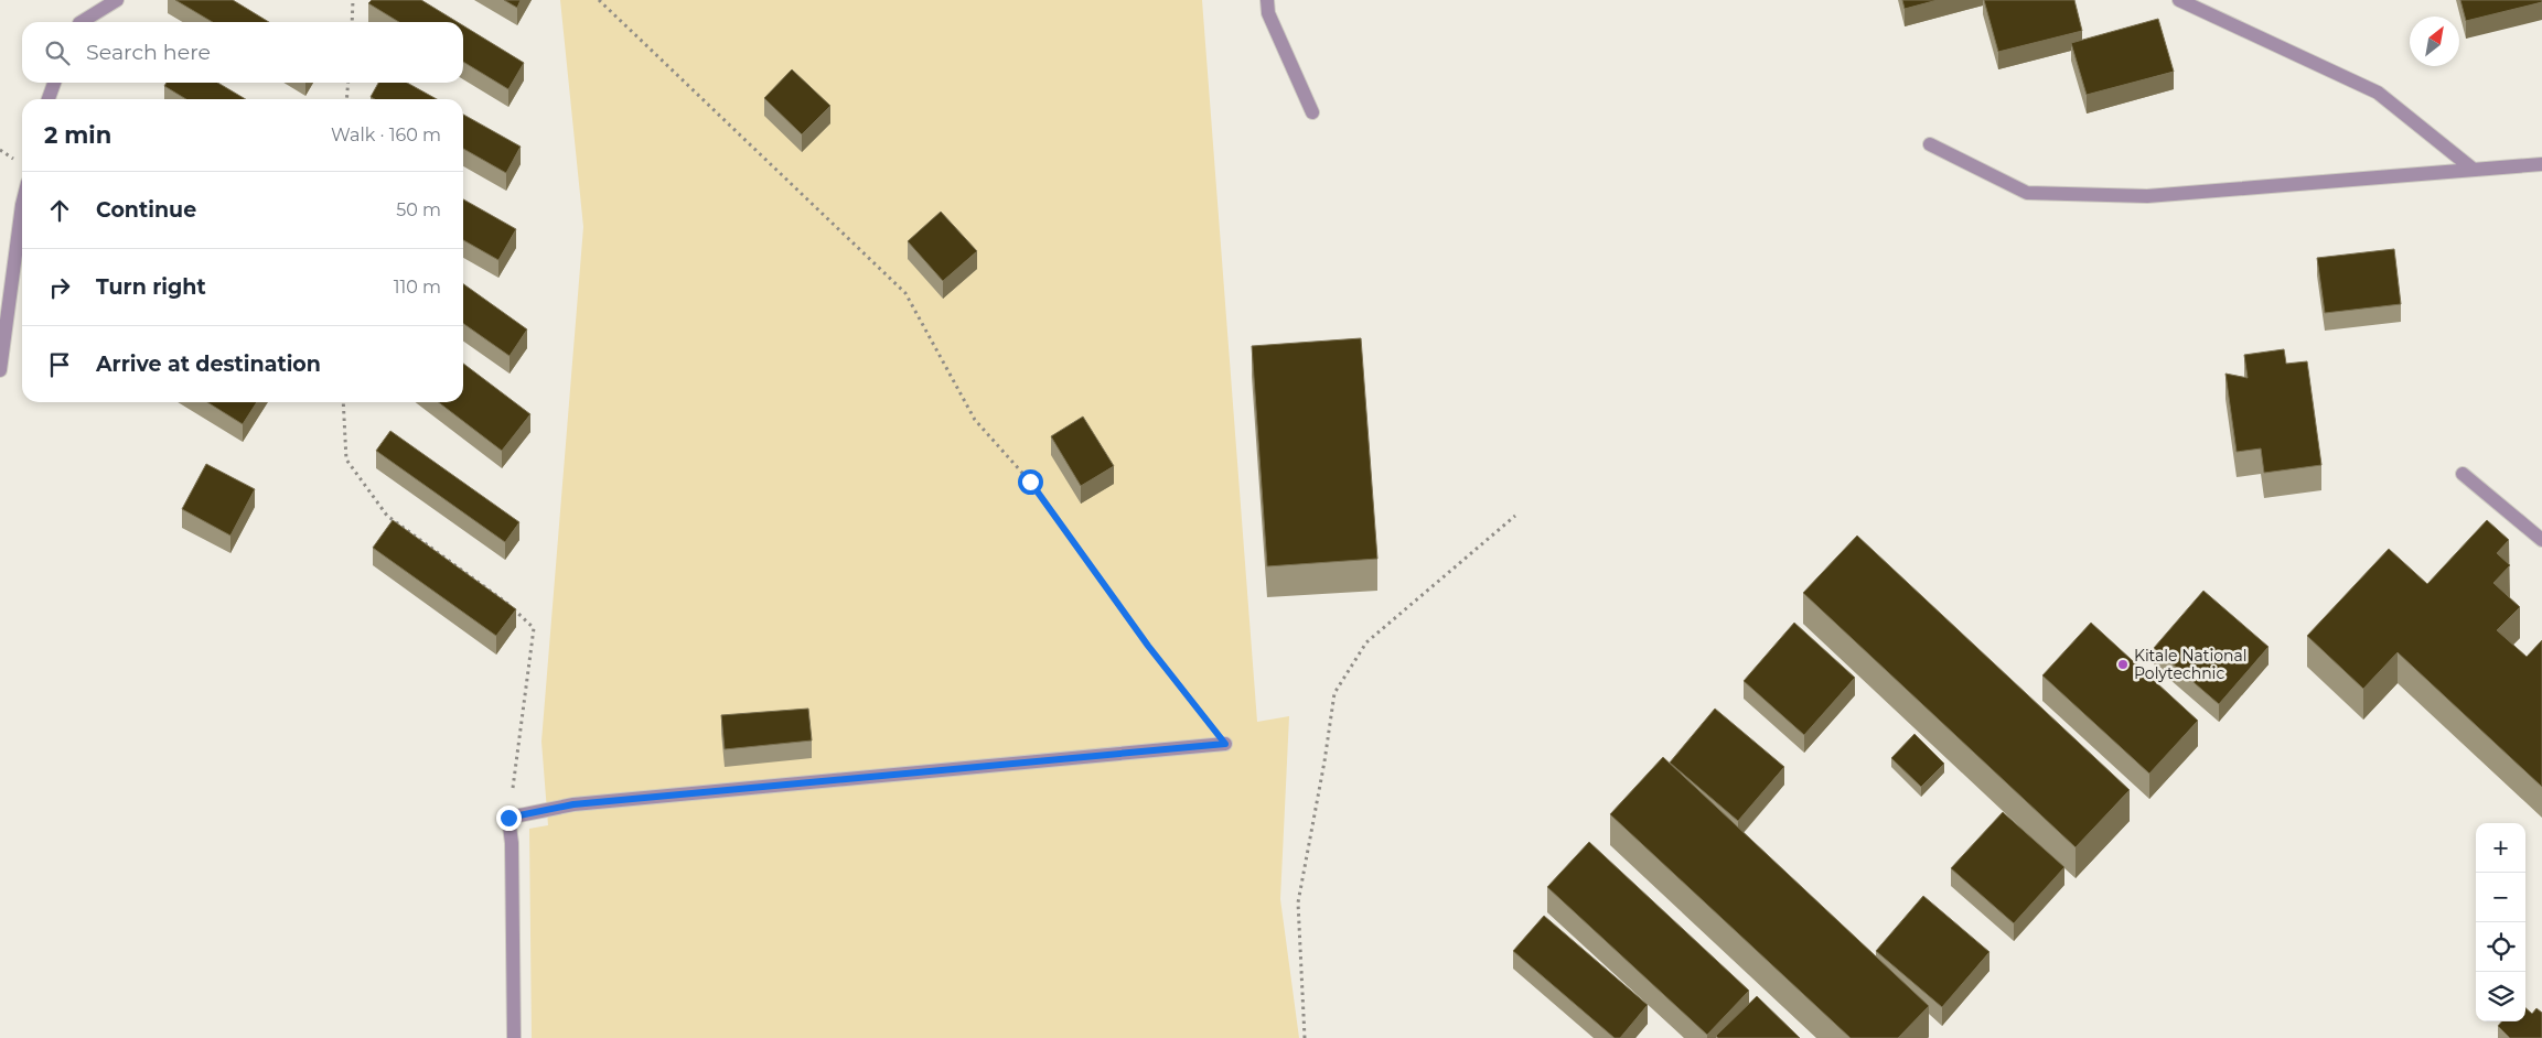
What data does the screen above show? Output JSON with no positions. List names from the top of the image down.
{
  "places": ["Kitale National Polytechnic"],
  "north": "top right",
  "page": {
    "search": "Search here",
    "heading": ["2 min", "Walk · 160 m"],
    "list": [
      ["Continue", "50 m"],
      ["Turn right", "110 m"],
      "Arrive at destination"
    ],
    "map_buttons": ["+", "−"]
  }
}
